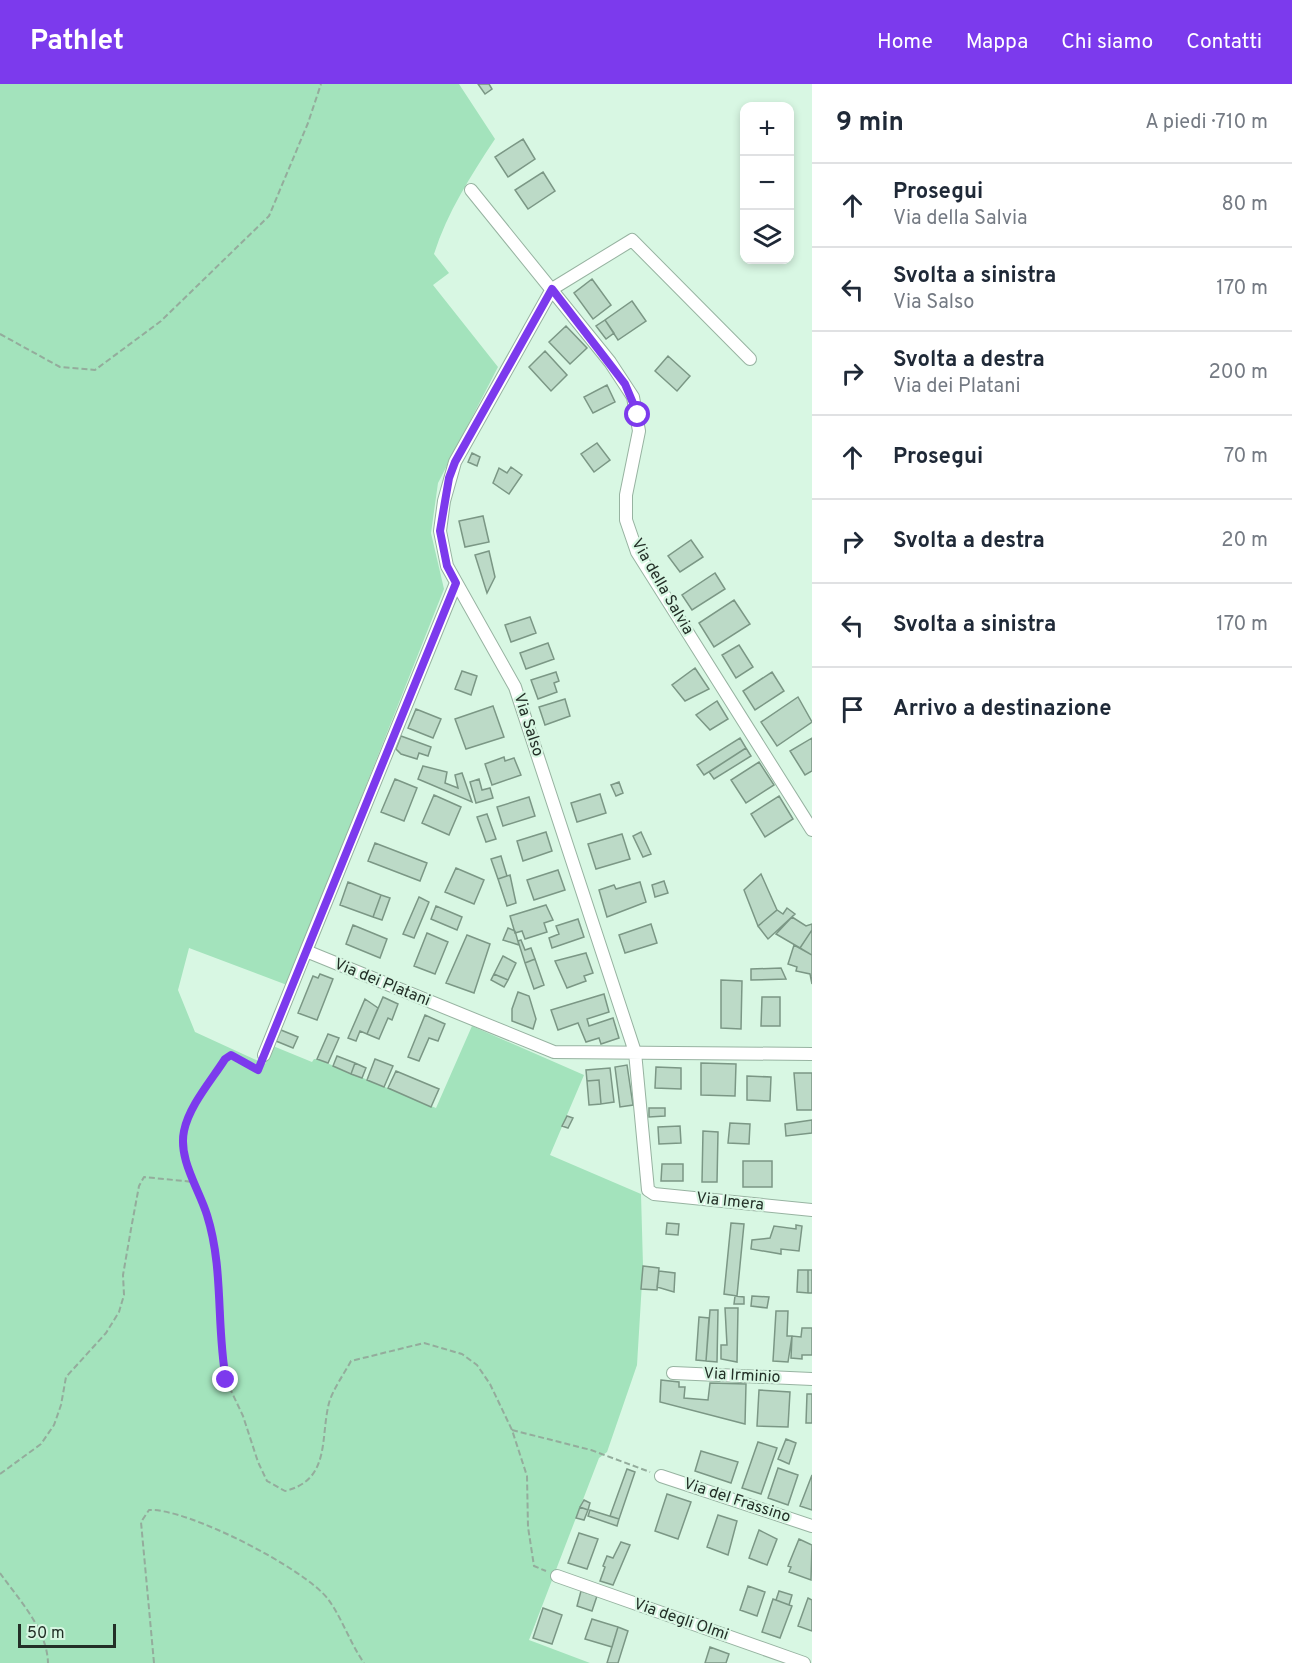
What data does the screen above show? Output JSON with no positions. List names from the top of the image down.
{
  "streets": {
    "street": [
      "Via della Salvia",
      "Via Salso",
      "Via dei Platani",
      "Via Imera",
      "Via Irminio",
      "Via del Frassino",
      "Via degli Olmi"
    ]
  },
  "crossings": [
    ["Via della Salvia", "Via Salso"],
    ["Via Salso", "Via dei Platani"],
    ["Via Salso", "Via Imera"]
  ],
  "scale_bar": "50 m",
  "page": {
    "header": "Pathlet",
    "nav": [
      "Home",
      "Mappa",
      "Chi siamo",
      "Contatti"
    ],
    "heading": ["9 min", "A piedi · 710 m"],
    "map_buttons": ["+", "−"],
    "list": [
      ["Prosegui", "Via della Salvia", "80 m"],
      ["Svolta a sinistra", "Via Salso", "170 m"],
      ["Svolta a destra", "Via dei Platani", "200 m"],
      ["Prosegui", "70 m"],
      ["Svolta a destra", "20 m"],
      ["Svolta a sinistra", "170 m"],
      "Arrivo a destinazione"
    ],
    "scale": "50 m"
  }
}
